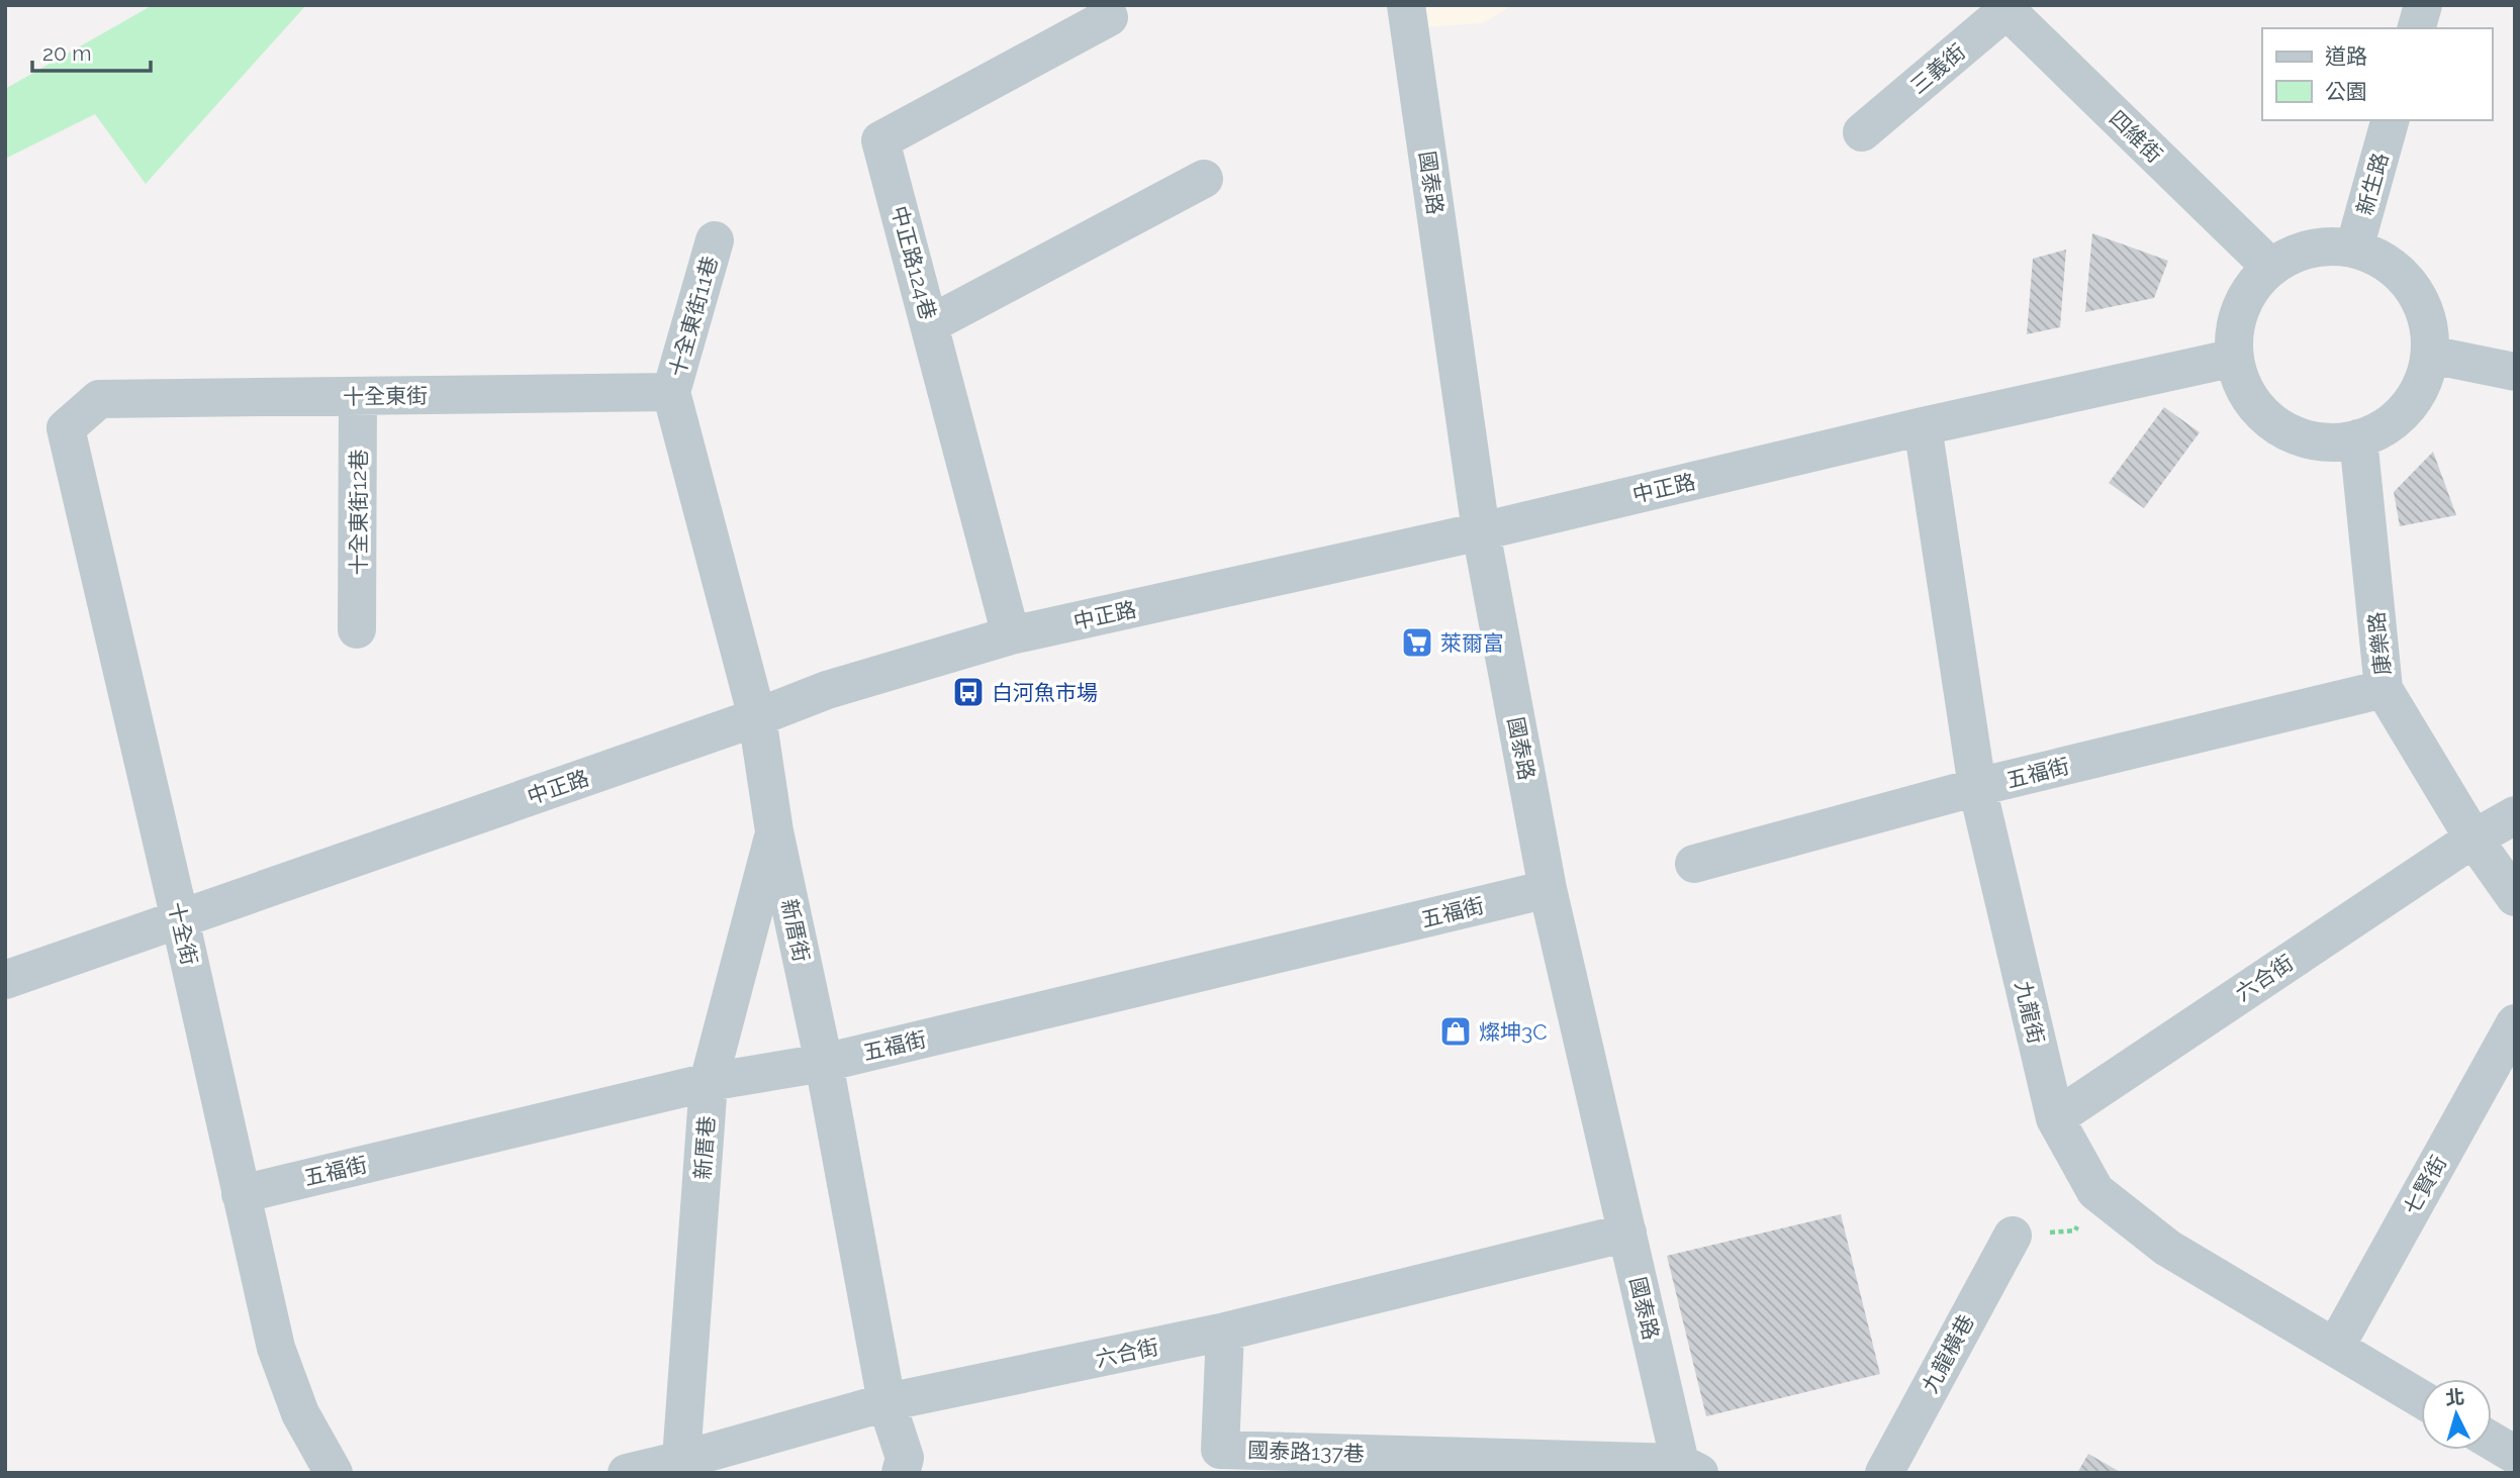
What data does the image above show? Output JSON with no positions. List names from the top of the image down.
{
  "streets": {
    "street": [
      "三義街",
      "四維街",
      "國泰路",
      "新生路",
      "中正路124巷",
      "十全東街11巷",
      "十全東街",
      "中正路",
      "十全東街12巷",
      "康樂路",
      "五福街",
      "新厝街",
      "十全街",
      "六合街",
      "九龍街",
      "新厝巷",
      "七賢街",
      "九龍橫巷",
      "國泰路137巷"
    ]
  },
  "crossings": [
    ["三義街", "四維街"],
    ["四維街", "新生路"],
    ["四維街", "中正路"],
    ["四維街", "康樂路"],
    ["國泰路", "中正路"],
    ["國泰路", "五福街"],
    ["國泰路", "六合街"],
    ["國泰路", "國泰路137巷"],
    ["新生路", "中正路"],
    ["新生路", "康樂路"],
    ["中正路124巷", "中正路"],
    ["十全東街11巷", "十全東街"],
    ["十全東街11巷", "新厝街"],
    ["十全東街", "十全東街12巷"],
    ["十全東街", "新厝街"],
    ["十全東街", "十全街"],
    ["中正路", "康樂路"],
    ["中正路", "新厝街"],
    ["中正路", "十全街"],
    ["中正路", "九龍街"],
    ["康樂路", "五福街"],
    ["康樂路", "六合街"],
    ["五福街", "新厝街"],
    ["五福街", "十全街"],
    ["五福街", "九龍街"],
    ["五福街", "新厝巷"],
    ["新厝街", "六合街"],
    ["新厝街", "新厝巷"],
    ["六合街", "九龍街"],
    ["六合街", "新厝巷"],
    ["六合街", "國泰路137巷"],
    ["九龍街", "七賢街"]
  ],
  "places": {
    "supermarket": ["萊爾富"],
    "bus stop": ["白河魚市場"],
    "shop": ["燦坤3C"]
  },
  "legend": ["道路", "公園"],
  "scale_bar": "20 m",
  "north": "top"
}
